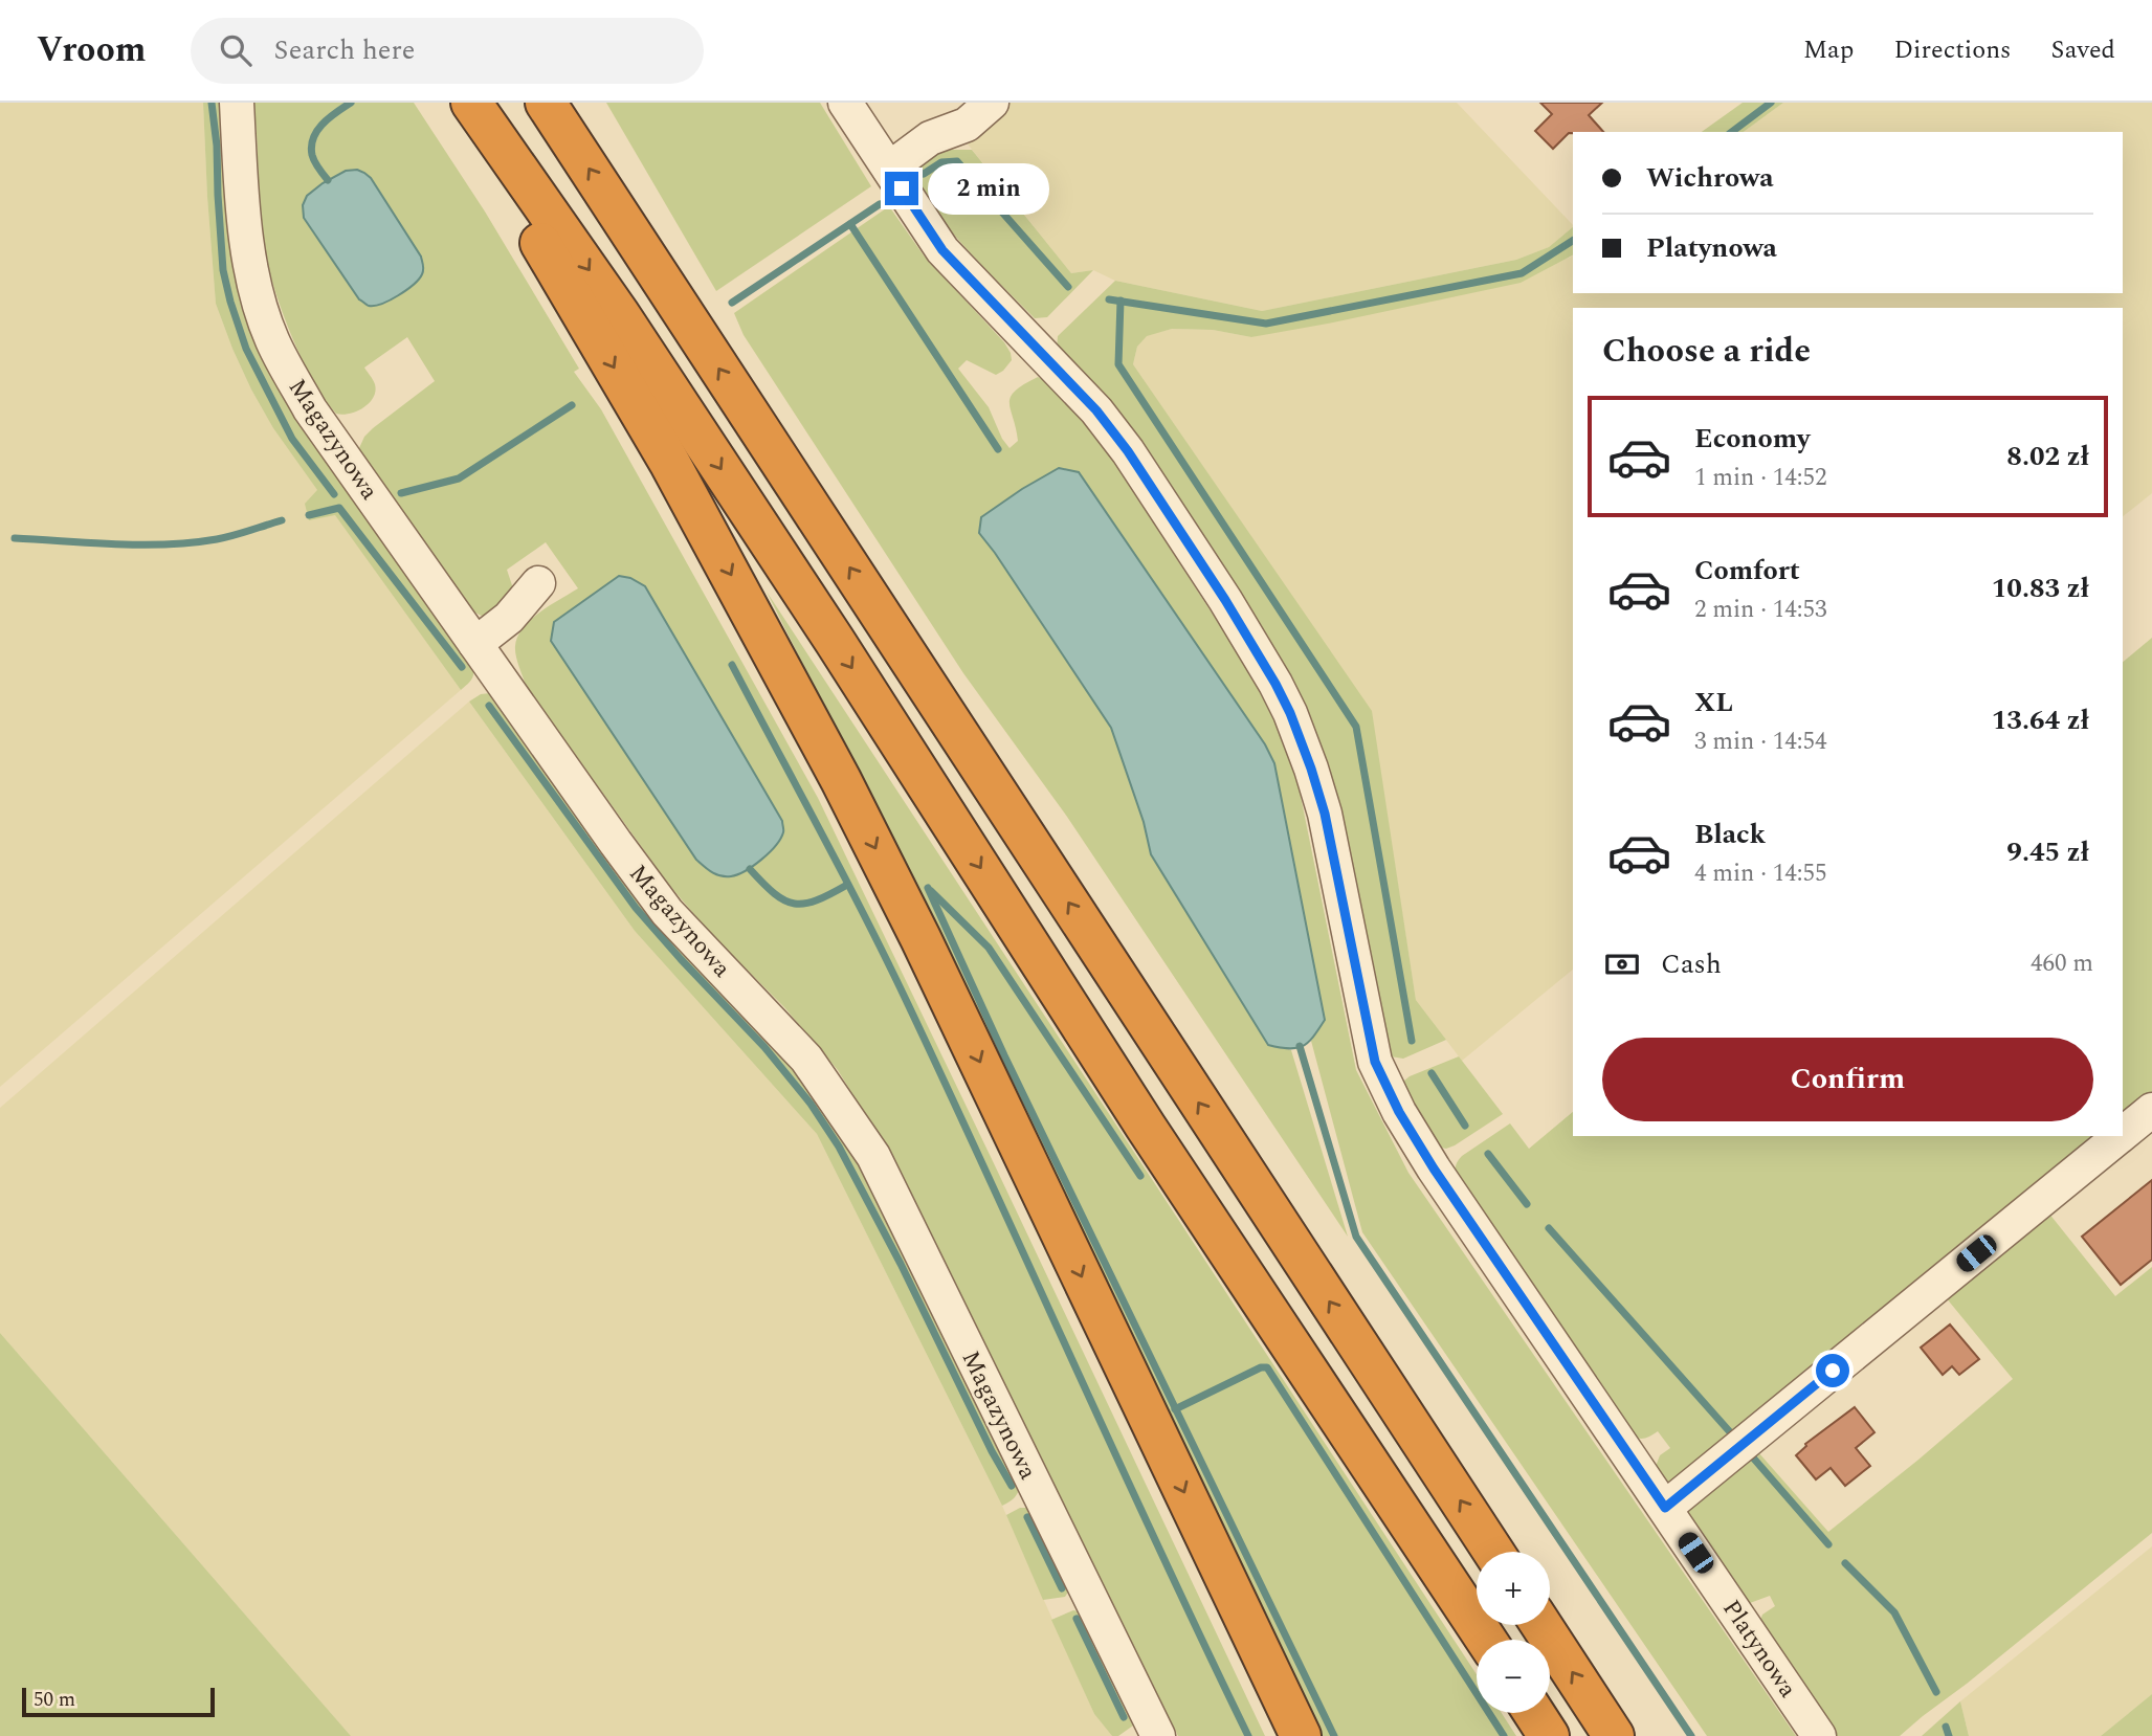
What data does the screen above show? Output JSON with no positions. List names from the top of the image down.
{
  "streets": {
    "street": ["Magazynowa", "Platynowa"]
  },
  "scale_bar": "50 m",
  "page": {
    "header": "Vroom",
    "search": "Search here",
    "nav": ["Map", "Directions", "Saved"],
    "banner": ["Wichrowa", "Platynowa"],
    "bubble": "2 min",
    "heading": "Choose a ride",
    "list": [
      {
        "name": "Economy",
        "note": "1 min · 14:52",
        "value": "8.02 zł"
      },
      {
        "name": "Comfort",
        "note": "2 min · 14:53",
        "value": "10.83 zł"
      },
      {
        "name": "XL",
        "note": "3 min · 14:54",
        "value": "13.64 zł"
      },
      {
        "name": "Black",
        "note": "4 min · 14:55",
        "value": "9.45 zł"
      }
    ],
    "pay": ["Cash", "460 m"],
    "buttons": "Confirm",
    "map_buttons": ["+", "−"],
    "scale": "50 m"
  }
}
